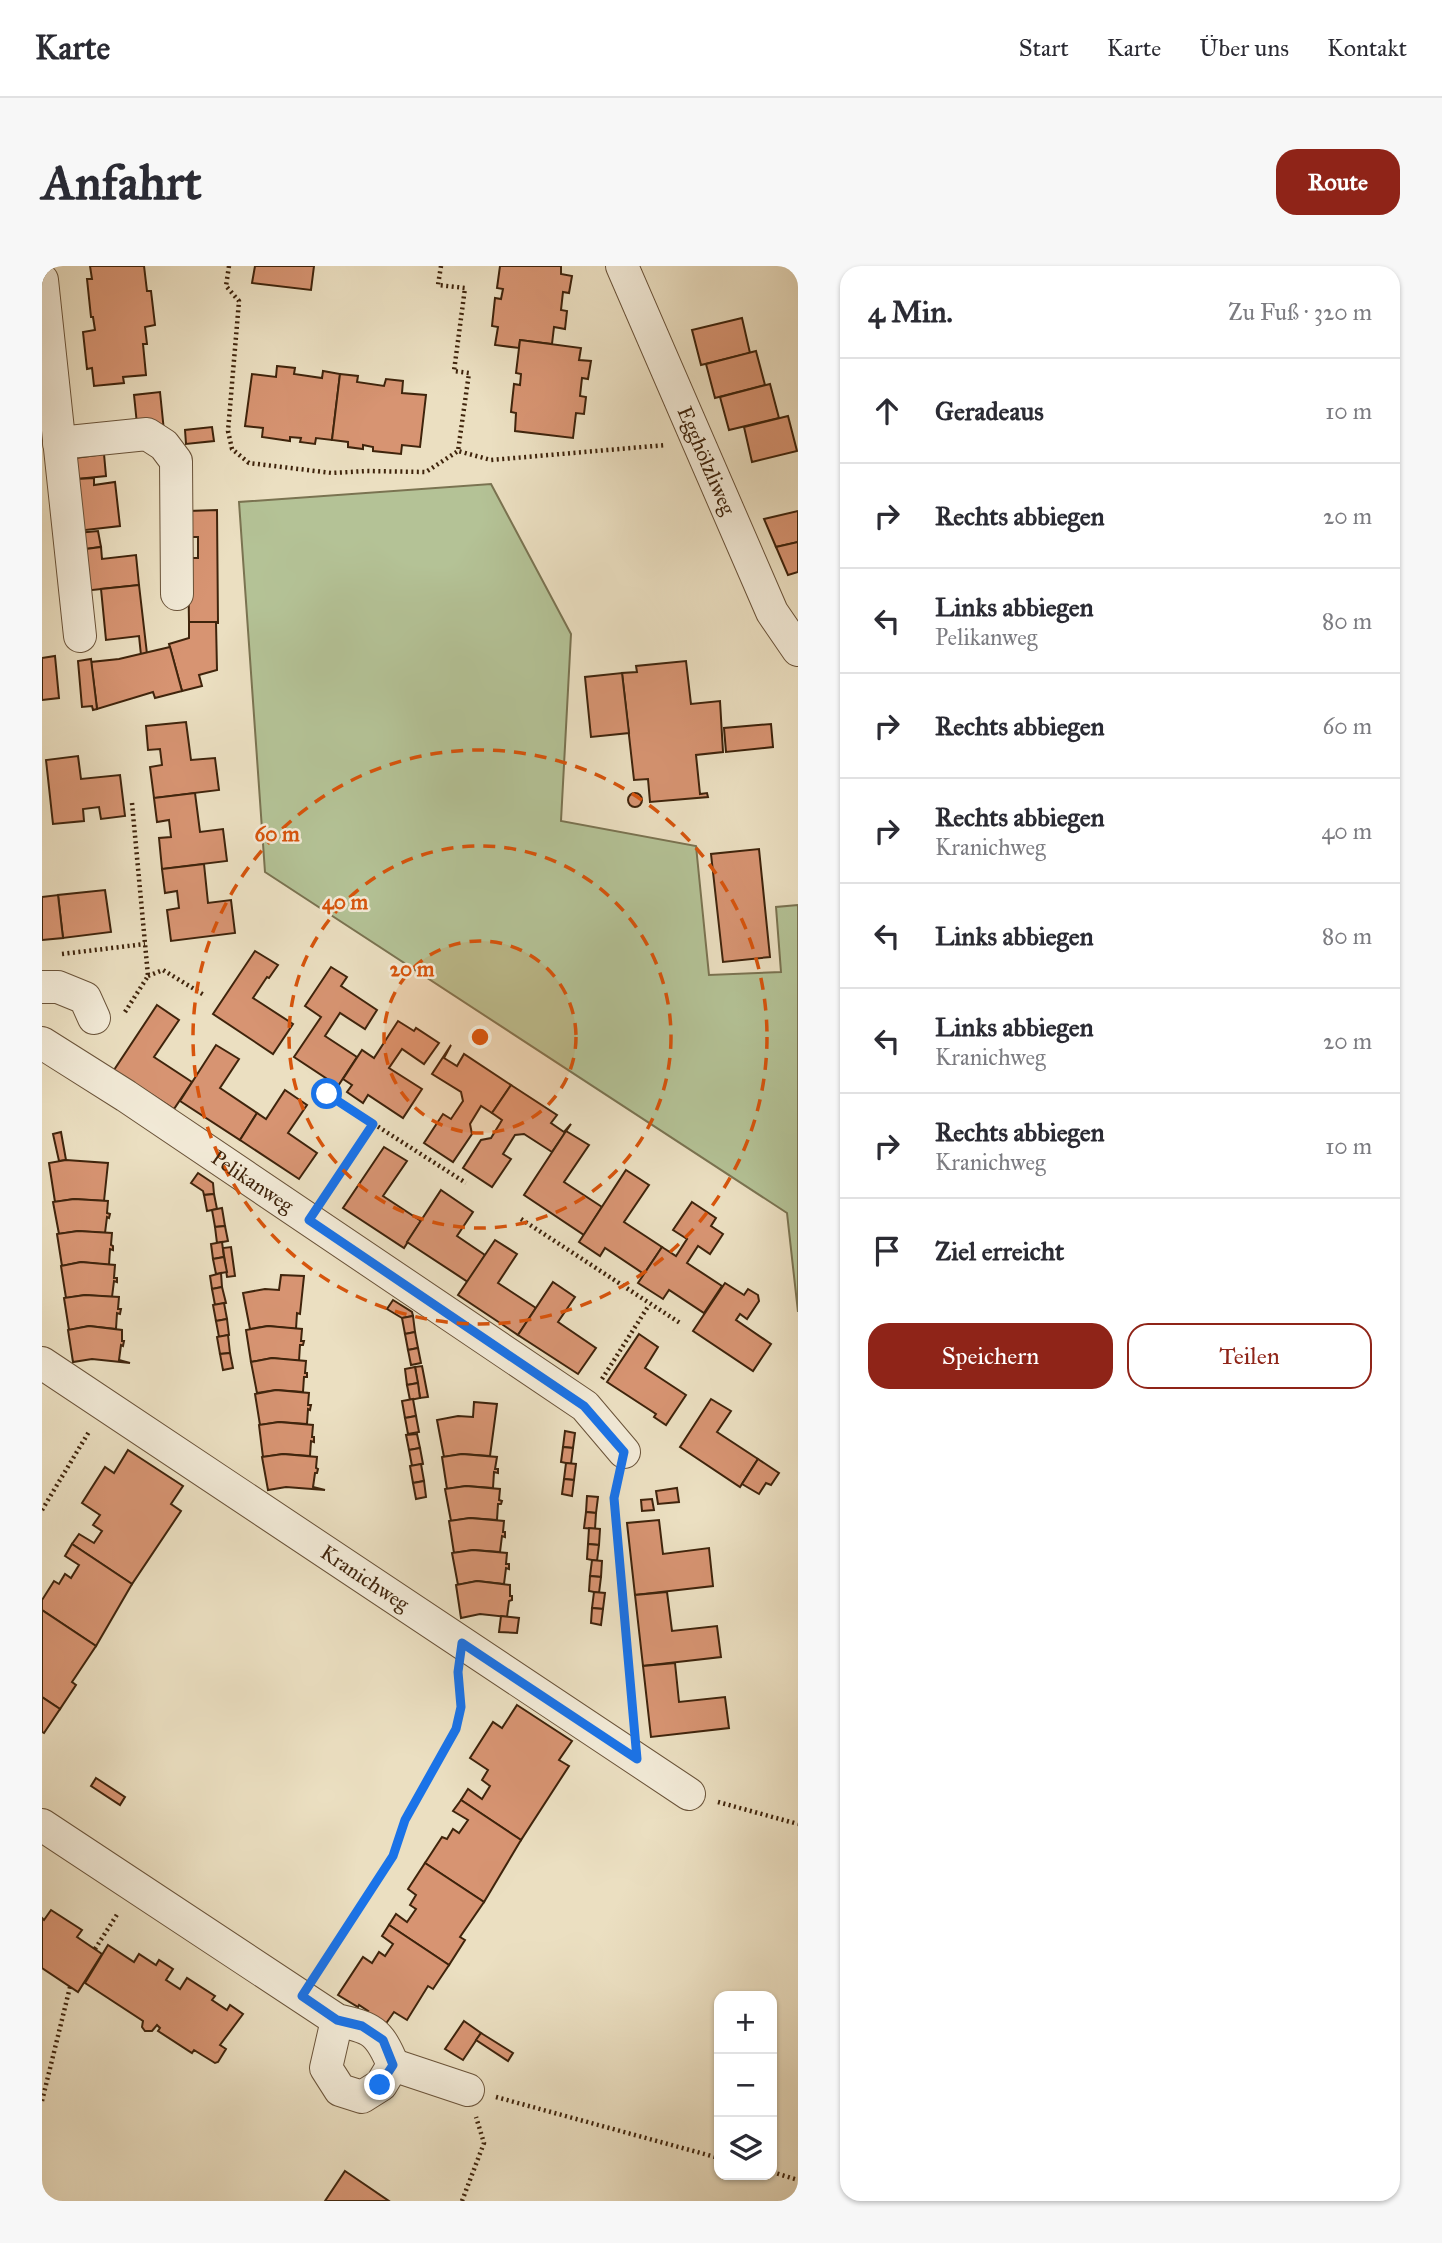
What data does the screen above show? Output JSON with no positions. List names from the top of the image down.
{
  "streets": {
    "street": ["Egghölzliweg", "Pelikanweg", "Kranichweg"]
  },
  "page": {
    "header": "Karte",
    "nav": [
      "Start",
      "Karte",
      "Über uns",
      "Kontakt"
    ],
    "buttons": [
      "Route",
      ["Speichern", "Teilen"]
    ],
    "title": "Anfahrt",
    "heading": ["4 Min.", "Zu Fuß · 320 m"],
    "list": [
      ["Geradeaus", "10 m"],
      ["Rechts abbiegen", "20 m"],
      ["Links abbiegen", "Pelikanweg", "80 m"],
      ["Rechts abbiegen", "60 m"],
      ["Rechts abbiegen", "Kranichweg", "40 m"],
      ["Links abbiegen", "80 m"],
      ["Links abbiegen", "Kranichweg", "20 m"],
      ["Rechts abbiegen", "Kranichweg", "10 m"],
      "Ziel erreicht"
    ],
    "map_buttons": ["+", "−"]
  },
  "rings": ["60 m", "40 m", "20 m"]
}
